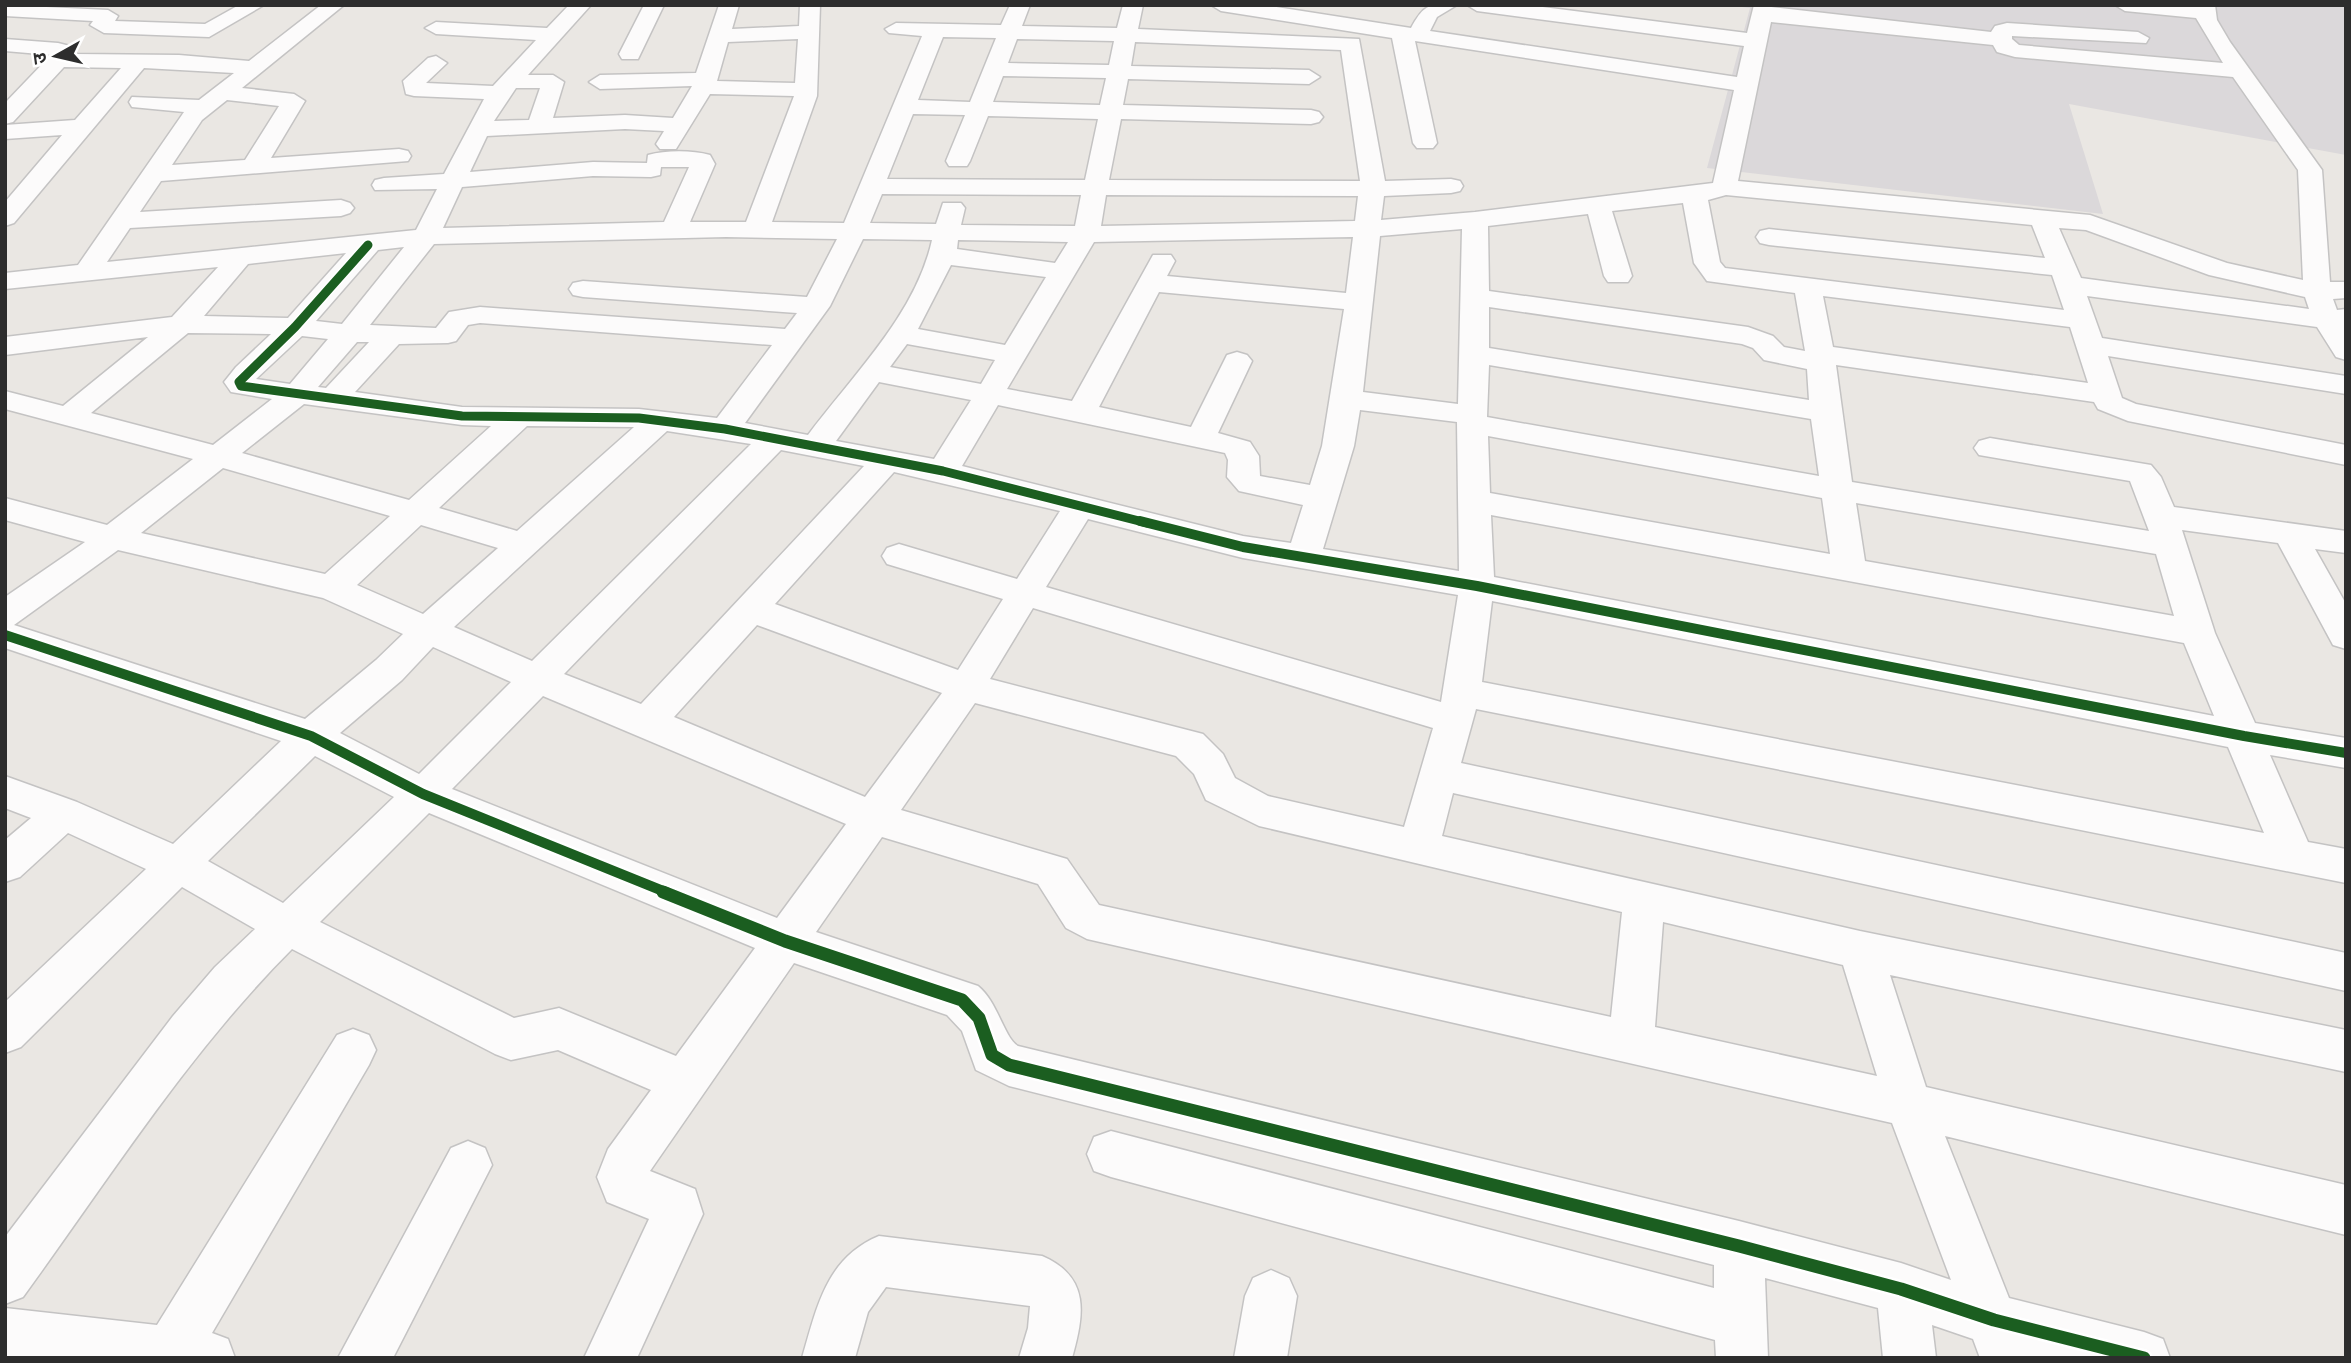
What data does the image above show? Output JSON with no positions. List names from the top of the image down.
{
  "north": "left"
}
